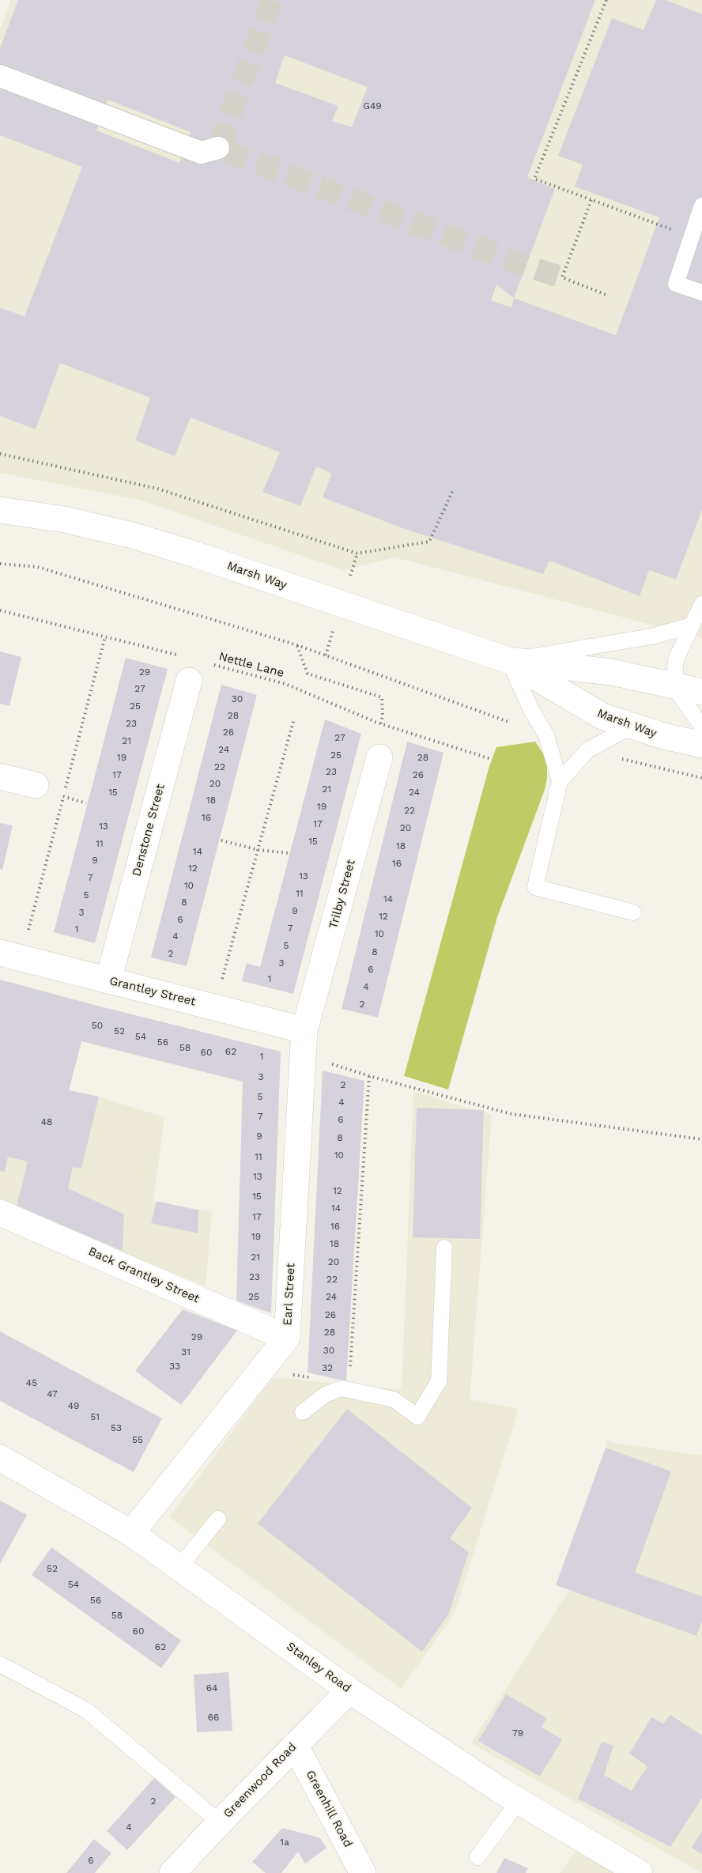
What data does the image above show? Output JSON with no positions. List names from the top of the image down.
{
  "streets": {
    "main road": [
      "Marsh Way",
      "Denstone Street",
      "Trilby Street",
      "Grantley Street",
      "Back Grantley Street",
      "Earl Street",
      "Stanley Road",
      "Greenwood Road",
      "Greenhill Road"
    ],
    "path": ["Nettle Lane"]
  },
  "crossings": [
    ["Nettle Lane", "Denstone Street"],
    ["Denstone Street", "Grantley Street"],
    ["Trilby Street", "Grantley Street"],
    ["Trilby Street", "Earl Street"],
    ["Grantley Street", "Earl Street"],
    ["Back Grantley Street", "Earl Street"],
    ["Earl Street", "Stanley Road"],
    ["Stanley Road", "Greenwood Road"],
    ["Greenwood Road", "Greenhill Road"]
  ],
  "house_numbers": [
    "G49",
    "29",
    "27",
    "30",
    "25",
    "28",
    "23",
    "26",
    "27",
    "21",
    "24",
    "25",
    "19",
    "28",
    "22",
    "23",
    "17",
    "26",
    "20",
    "21",
    "15",
    "24",
    "18",
    "19",
    "22",
    "16",
    "17",
    "13",
    "20",
    "15",
    "11",
    "18",
    "14",
    "9",
    "16",
    "12",
    "13",
    "7",
    "10",
    "11",
    "5",
    "14",
    "8",
    "9",
    "3",
    "12",
    "6",
    "7",
    "1",
    "10",
    "4",
    "5",
    "8",
    "2",
    "3",
    "6",
    "1",
    "4",
    "2",
    "50",
    "52",
    "54",
    "56",
    "58",
    "62",
    "60",
    "1",
    "3",
    "2",
    "5",
    "4",
    "7",
    "6",
    "48",
    "9",
    "8",
    "10",
    "11",
    "13",
    "12",
    "15",
    "14",
    "17",
    "16",
    "19",
    "18",
    "21",
    "20",
    "23",
    "22",
    "25",
    "24",
    "26",
    "28",
    "29",
    "30",
    "31",
    "33",
    "32",
    "45",
    "47",
    "49",
    "51",
    "53",
    "55",
    "52",
    "54",
    "56",
    "58",
    "60",
    "62",
    "64",
    "66",
    "79",
    "2",
    "4",
    "1a",
    "6"
  ]
}
